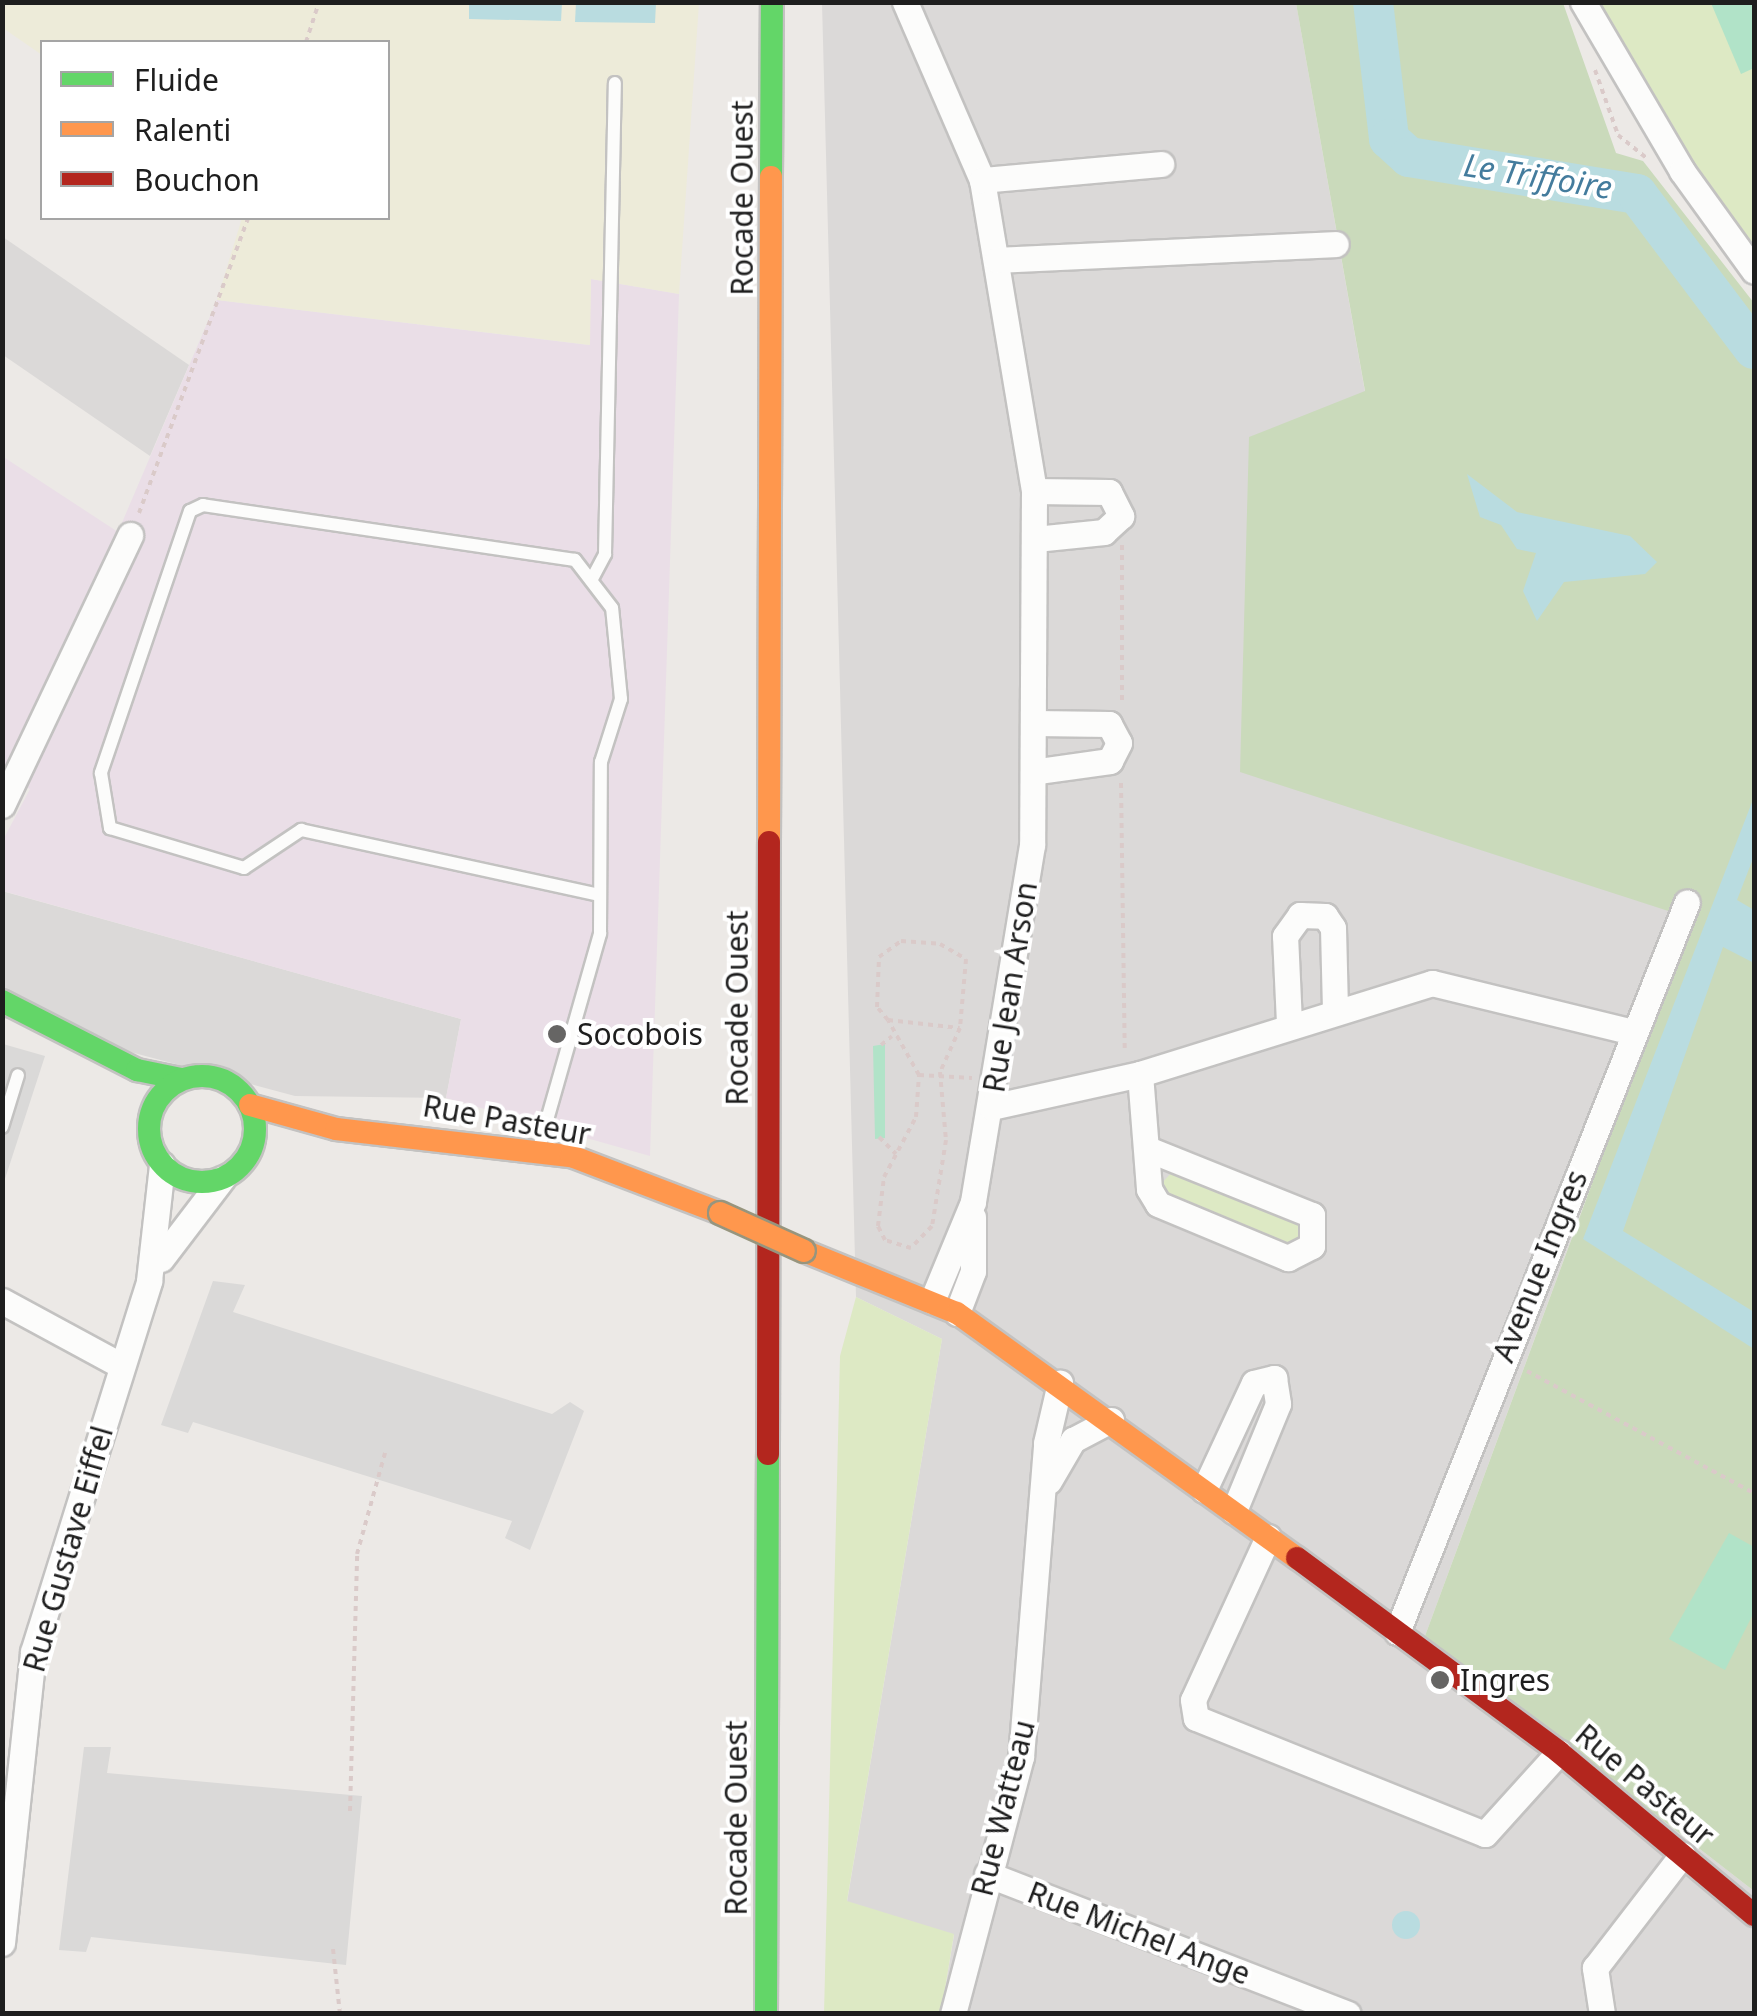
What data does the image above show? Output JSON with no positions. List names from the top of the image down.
{
  "streets": {
    "street": [
      "Rocade Ouest",
      "Rue Jean Arson",
      "Rue Pasteur",
      "Avenue Ingres",
      "Rue Gustave Eiffel",
      "Rue Watteau",
      "Rue Michel Ange"
    ]
  },
  "crossings": [
    ["Rue Jean Arson", "Rue Pasteur"],
    ["Rue Pasteur", "Avenue Ingres"],
    ["Rue Pasteur", "Rue Gustave Eiffel"],
    ["Rue Pasteur", "Rue Watteau"],
    ["Rue Watteau", "Rue Michel Ange"]
  ],
  "water": ["Le Triffoire"],
  "places": ["Socobois", "Ingres"],
  "legend": ["Fluide", "Ralenti", "Bouchon"]
}
